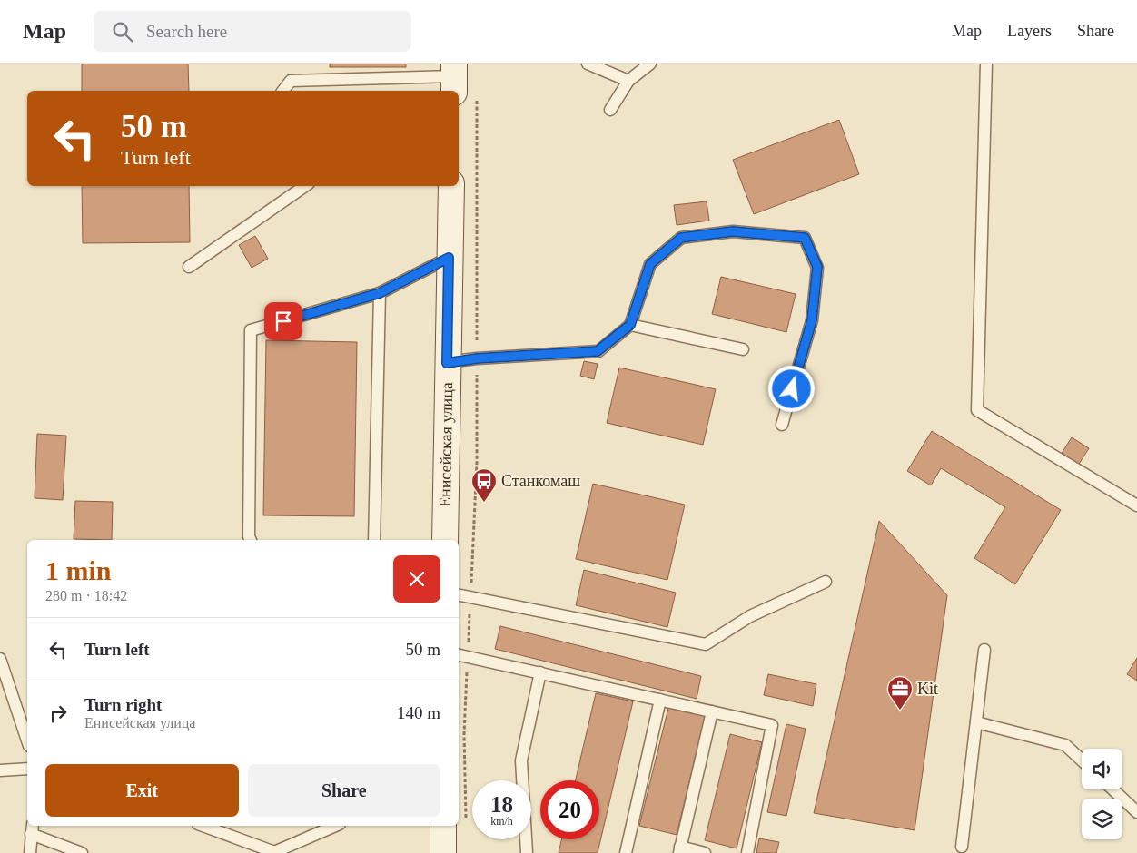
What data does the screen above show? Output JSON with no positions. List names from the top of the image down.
{
  "streets": {
    "street": ["Енисейская улица"]
  },
  "places": {
    "bus stop": ["Станкомаш"],
    "office": ["Kit"]
  },
  "page": {
    "header": "Map",
    "search": "Search here",
    "nav": ["Map", "Layers", "Share"],
    "turn": ["50 m", "Turn left"],
    "heading": ["1 min", "280 m · 18:42"],
    "list": [
      {
        "name": "Turn left",
        "value": "50 m"
      },
      {
        "name": "Turn right",
        "note": "Енисейская улица",
        "value": "140 m"
      }
    ],
    "buttons": ["Exit", "Share"],
    "speed": "18 km/h",
    "limit": "20"
  }
}
